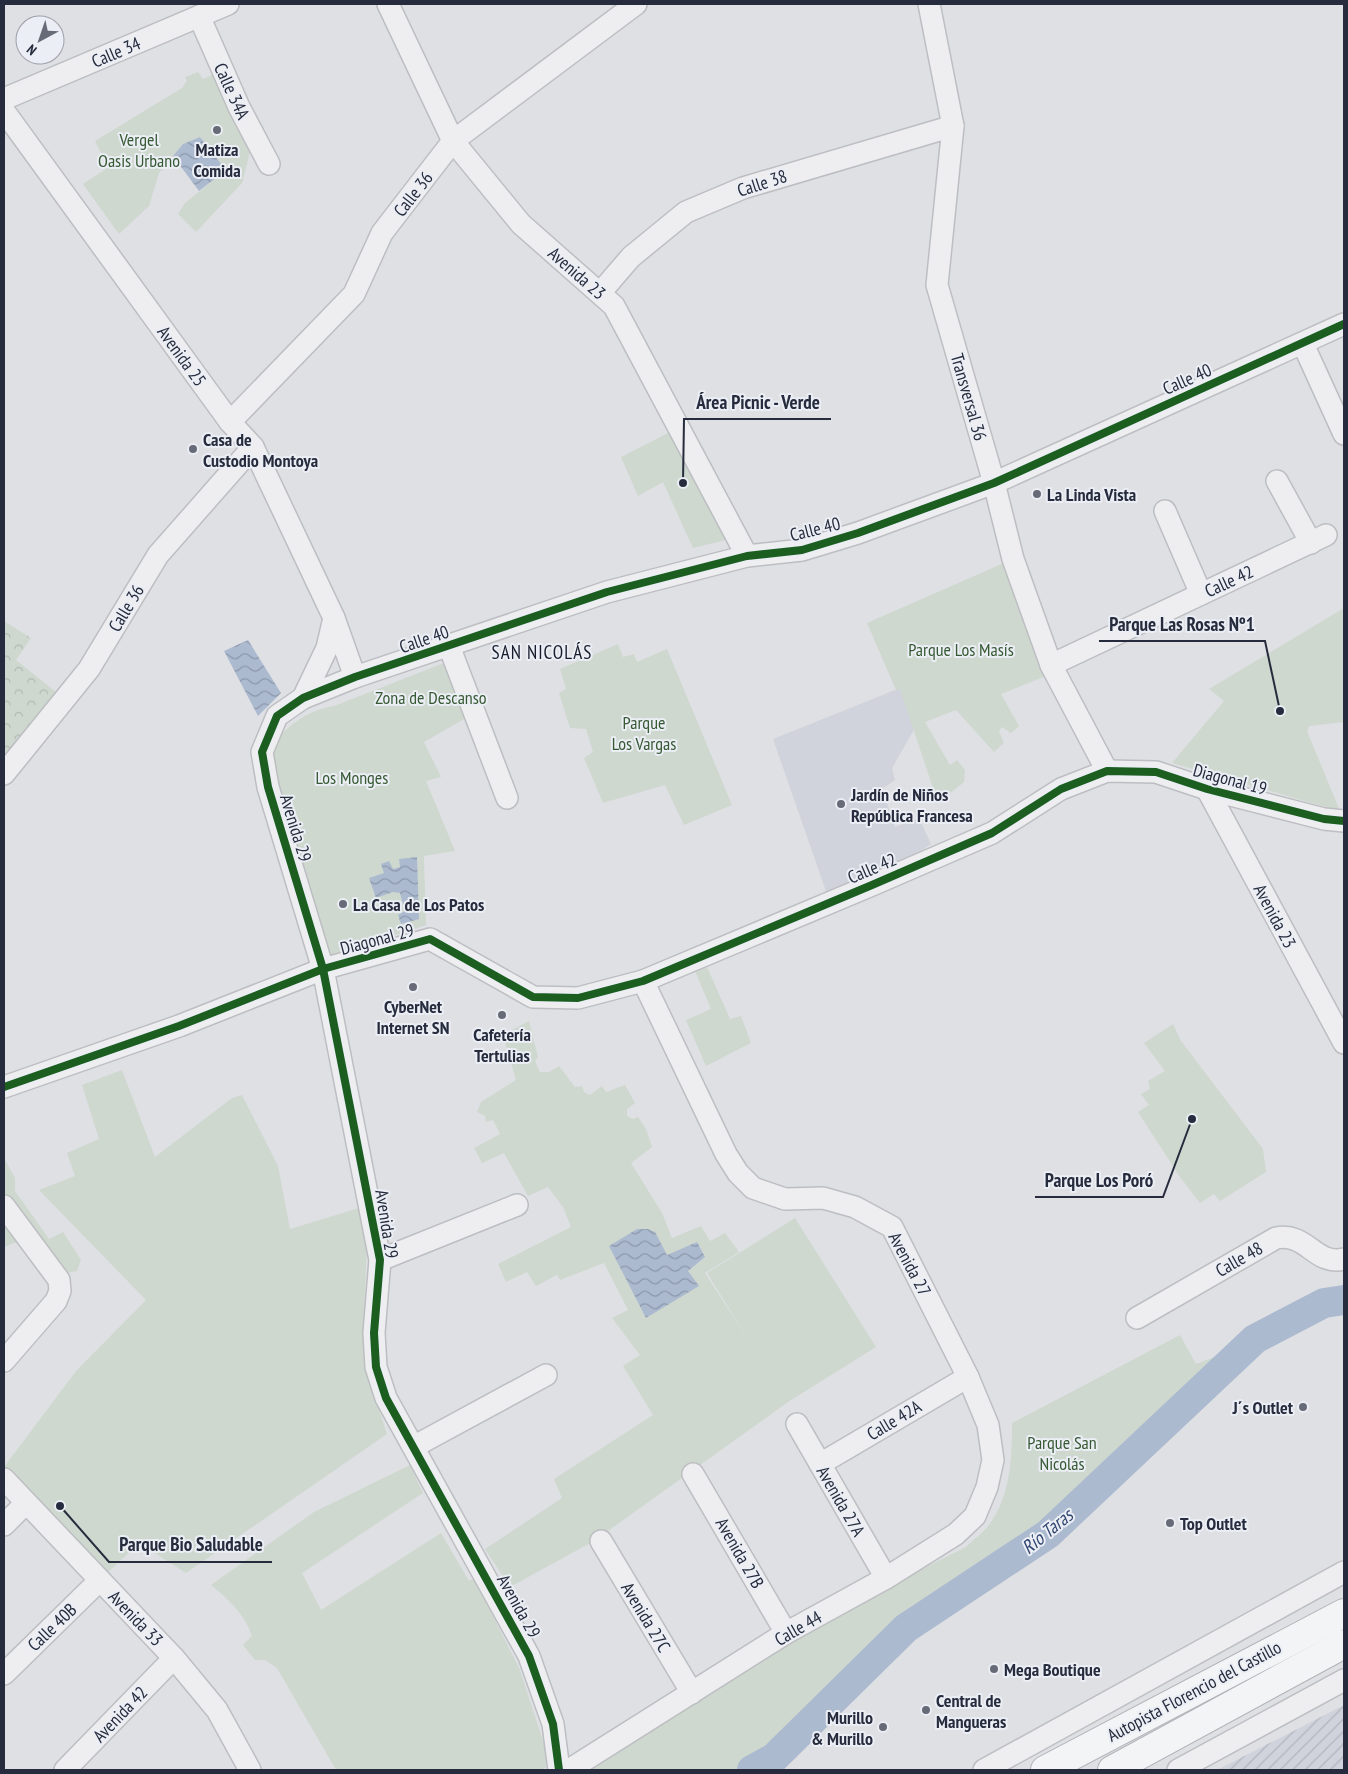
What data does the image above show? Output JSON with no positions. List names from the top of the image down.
{
  "streets": {
    "highway": ["Autopista Florencio del Castillo"],
    "street": [
      "Calle 34",
      "Calle 34A",
      "Calle 38",
      "Calle 36",
      "Avenida 23",
      "Avenida 25",
      "Calle 40",
      "Transversal 36",
      "Calle 42",
      "Diagonal 19",
      "Avenida 29",
      "Diagonal 29",
      "Calle 48",
      "Avenida 27",
      "Calle 42A",
      "Avenida 27A",
      "Avenida 27B",
      "Avenida 27C",
      "Avenida 33",
      "Calle 40B",
      "Calle 44",
      "Avenida 42"
    ]
  },
  "crossings": [
    ["Calle 34", "Calle 34A"],
    ["Calle 38", "Avenida 23"],
    ["Calle 38", "Transversal 36"],
    ["Calle 36", "Avenida 23"],
    ["Calle 36", "Avenida 25"],
    ["Avenida 23", "Calle 40"],
    ["Avenida 23", "Diagonal 19"],
    ["Avenida 25", "Calle 40"],
    ["Calle 40", "Transversal 36"],
    ["Calle 40", "Avenida 29"],
    ["Transversal 36", "Calle 42"],
    ["Transversal 36", "Diagonal 19"],
    ["Calle 42", "Diagonal 19"],
    ["Calle 42", "Diagonal 29"],
    ["Calle 42", "Avenida 27"],
    ["Avenida 29", "Diagonal 29"],
    ["Diagonal 29", "Avenida 27"],
    ["Avenida 27", "Calle 42A"],
    ["Avenida 27", "Calle 44"],
    ["Calle 42A", "Avenida 27A"],
    ["Avenida 27A", "Calle 44"],
    ["Avenida 27B", "Calle 44"],
    ["Avenida 27C", "Calle 44"],
    ["Avenida 33", "Calle 40B"],
    ["Avenida 33", "Avenida 42"]
  ],
  "districts": ["SAN NICOLÁS"],
  "water": ["Río Taras"],
  "parks": [
    "Vergel Oasis Urbano",
    "Parque Los Masís",
    "Zona de Descanso",
    "Parque Los Vargas",
    "Los Monges",
    "Parque San Nicolás"
  ],
  "places": [
    "Matiza Comida",
    "Casa de Custodio Montoya",
    "Área Picnic - Verde",
    "La Linda Vista",
    "Parque Las Rosas Nº1",
    "Jardín de Niños República Francesa",
    "La Casa de Los Patos",
    "CyberNet Internet SN",
    "Cafetería Tertulias",
    "Parque Los Poró",
    "J´s Outlet",
    "Parque Bio Saludable",
    "Top Outlet",
    "Mega Boutique",
    "Central de Mangueras",
    "Murillo & Murillo"
  ],
  "north": "bottom left"
}
